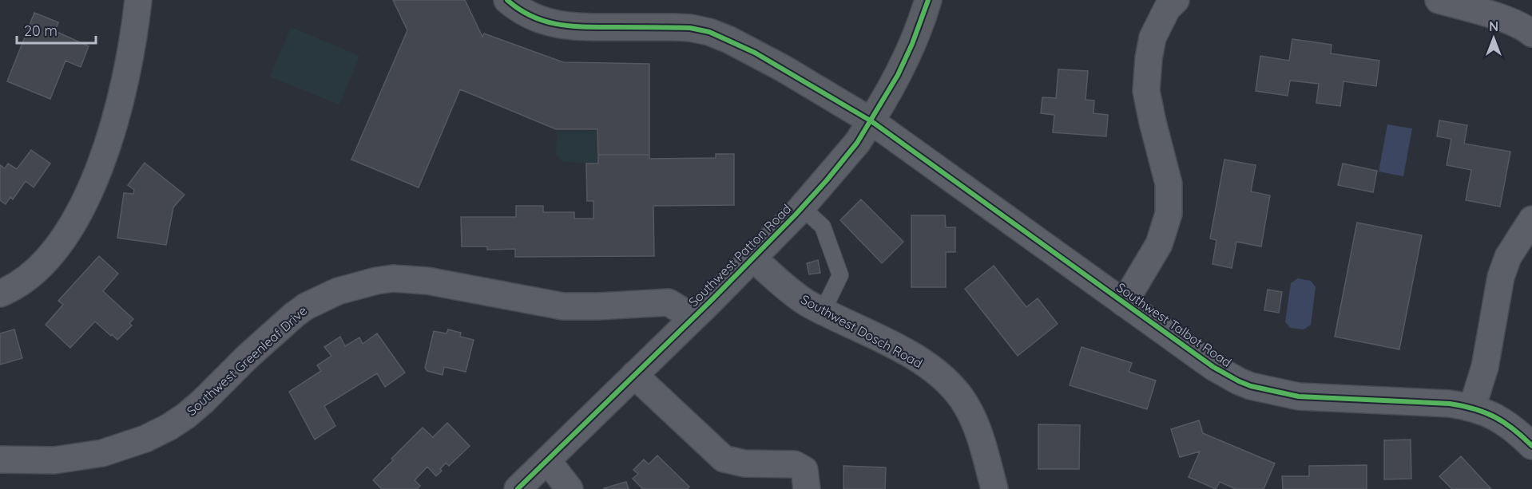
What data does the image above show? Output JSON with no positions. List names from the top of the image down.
{
  "streets": {
    "main road": ["Southwest Patton Road"],
    "street": ["Southwest Talbot Road", "Southwest Dosch Road", "Southwest Greenleaf Drive"]
  },
  "crossings": [
    ["Southwest Patton Road", "Southwest Talbot Road"],
    ["Southwest Patton Road", "Southwest Dosch Road"],
    ["Southwest Patton Road", "Southwest Greenleaf Drive"]
  ],
  "scale_bar": "20 m",
  "north": "top"
}
